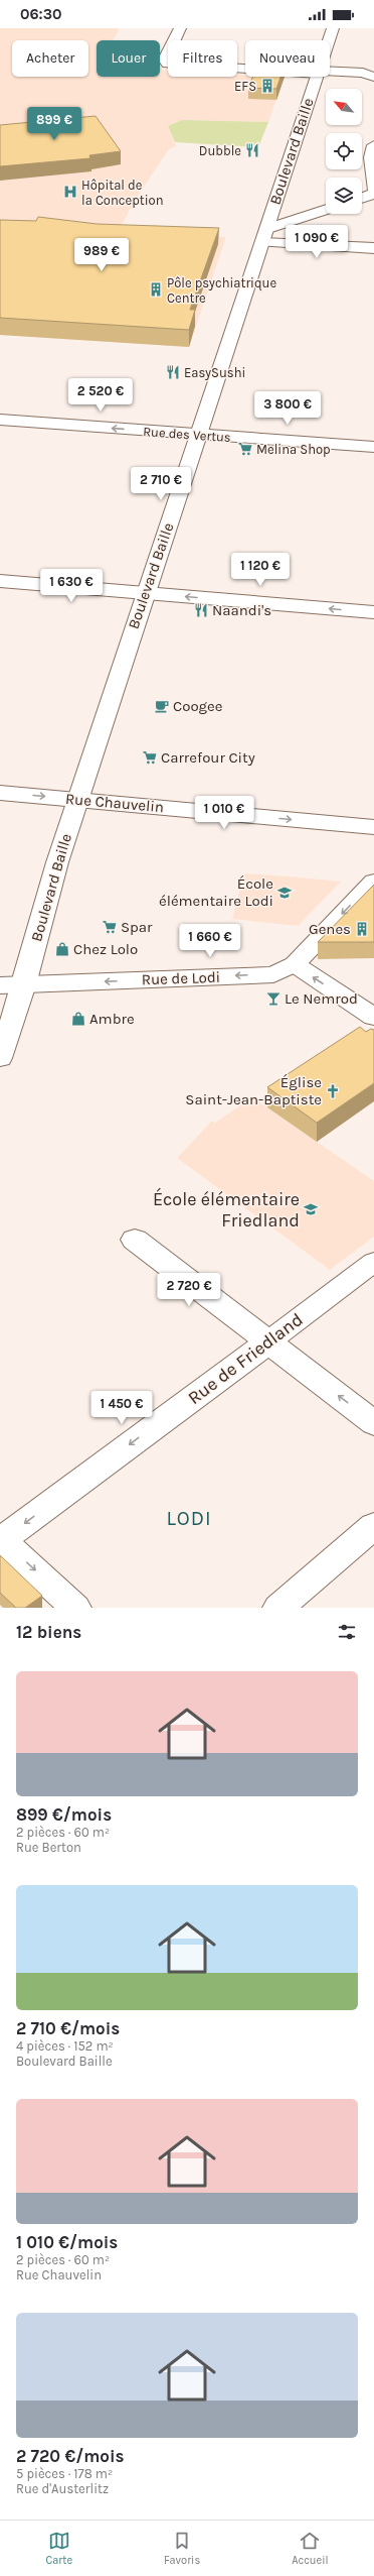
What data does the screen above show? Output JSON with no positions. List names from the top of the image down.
{
  "streets": {
    "street": [
      "Boulevard Baille",
      "Rue des Vertus",
      "Rue Chauvelin",
      "Rue de Lodi",
      "Rue de Friedland"
    ]
  },
  "crossings": [
    ["Boulevard Baille", "Rue des Vertus"],
    ["Boulevard Baille", "Rue Chauvelin"],
    ["Boulevard Baille", "Rue de Lodi"]
  ],
  "one_way": ["Rue Chauvelin", "Rue de Lodi", "Rue de Friedland"],
  "districts": ["LODI"],
  "places": {
    "building": ["EFS", "Pôle psychiatrique Centre", "Genes"],
    "restaurant": ["Dubble", "EasySushi", "Naandi's"],
    "hospital": ["Hôpital de la Conception"],
    "supermarket": ["Melina Shop", "Carrefour City", "Spar"],
    "cafe": ["Coogee"],
    "school or university": ["École élémentaire Lodi", "École élémentaire Friedland"],
    "shop": ["Chez Lolo", "Ambre"],
    "bar": ["Le Nemrod"],
    "church": ["Église Saint-Jean-Baptiste"]
  },
  "north": "top left",
  "page": {
    "status": "06:30",
    "chip": [
      "Acheter",
      "Louer",
      "Filtres",
      "Nouveau"
    ],
    "price": [
      "899 €",
      "1 090 €",
      "989 €",
      "2 520 €",
      "3 800 €",
      "2 710 €",
      "1 120 €",
      "1 630 €",
      "1 010 €",
      "1 660 €",
      "2 720 €",
      "1 450 €"
    ],
    "heading": "12 biens",
    "list": [
      {
        "name": "899 €/mois",
        "note": "2 pièces · 60 m² · Rue Berton"
      },
      {
        "name": "2 710 €/mois",
        "note": "4 pièces · 152 m² · Boulevard Baille"
      },
      {
        "name": "1 010 €/mois",
        "note": "2 pièces · 60 m² · Rue Chauvelin"
      },
      {
        "name": "2 720 €/mois",
        "note": "5 pièces · 178 m² · Rue d'Austerlitz"
      }
    ],
    "tabs": ["Carte", "Favoris", "Accueil"]
  }
}
